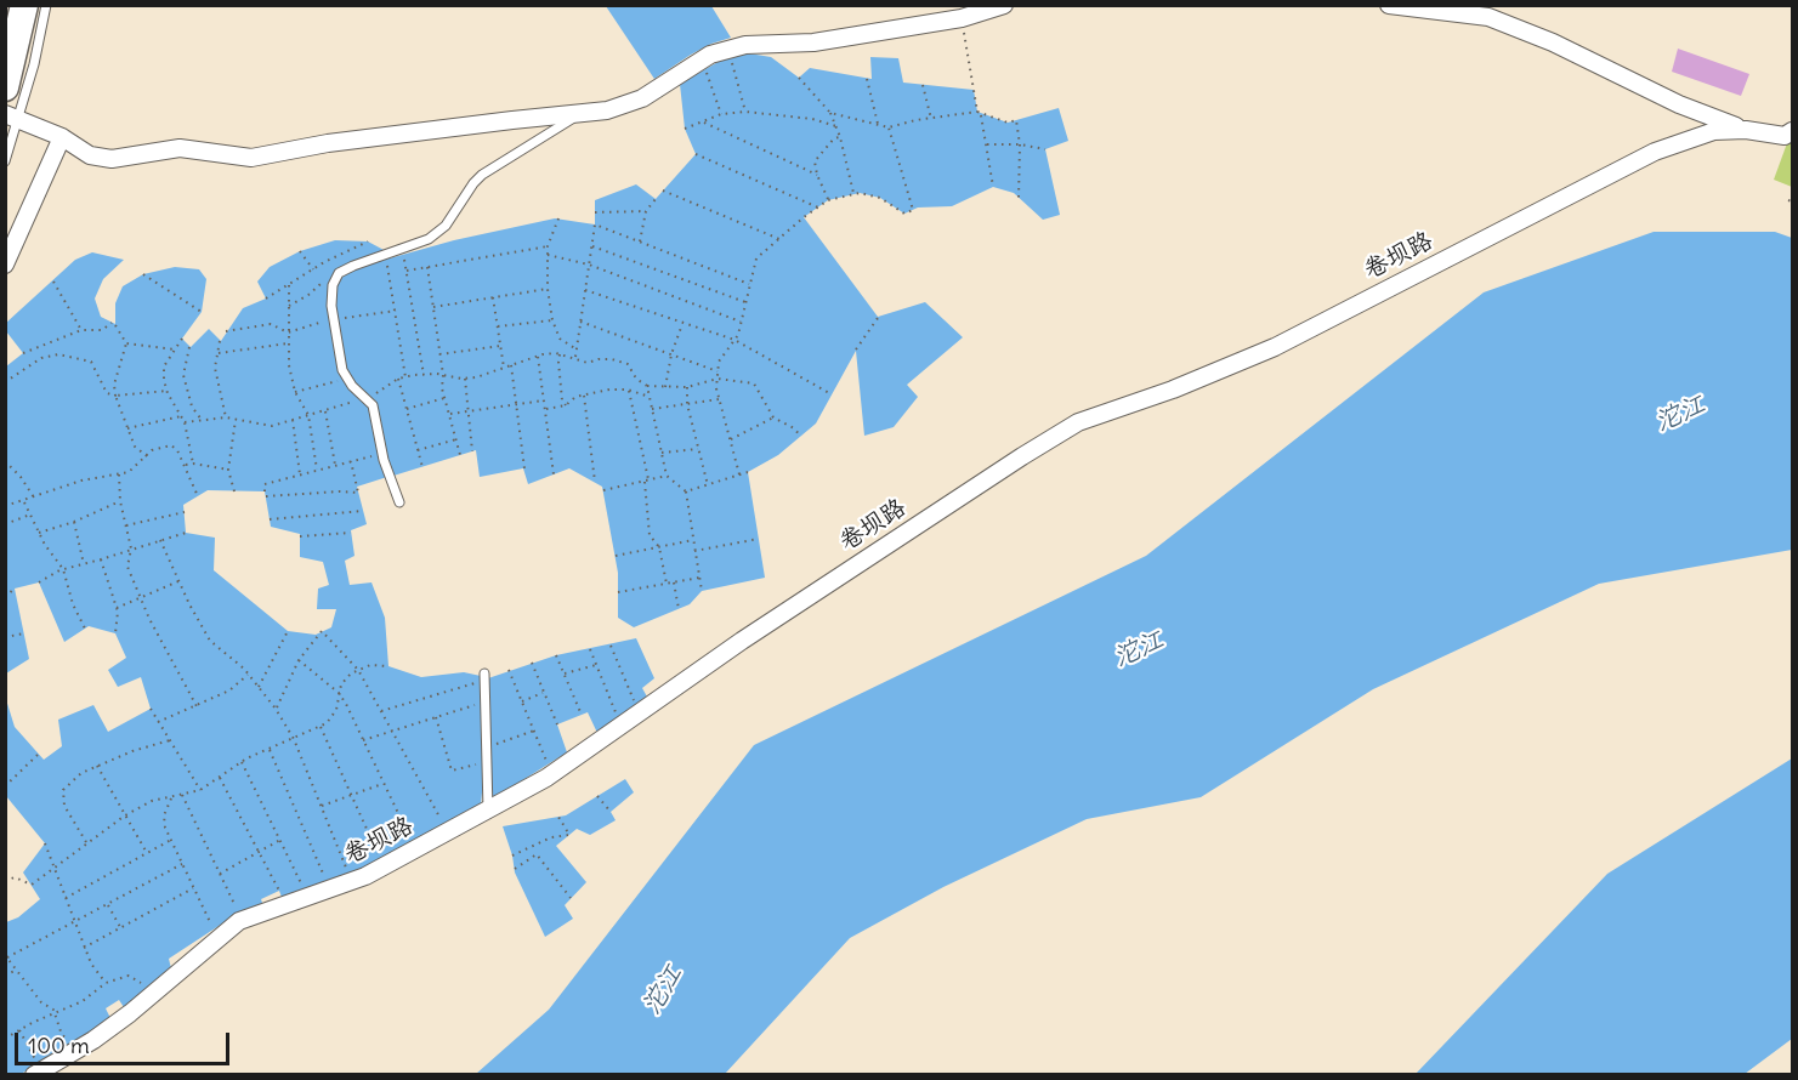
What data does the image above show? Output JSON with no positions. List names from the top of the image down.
{
  "streets": {
    "street": ["卷坝路"]
  },
  "water": ["沱江"],
  "scale_bar": "100 m"
}
